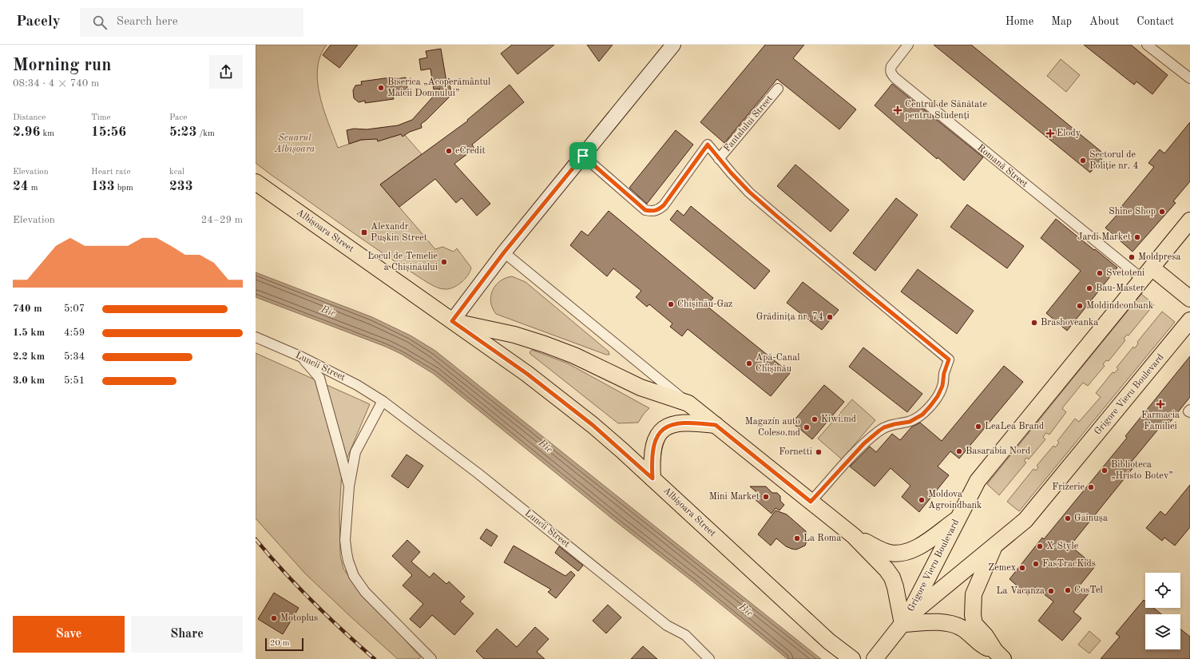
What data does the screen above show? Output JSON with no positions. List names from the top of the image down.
{
  "streets": {
    "main road": ["Albișoara Street", "Grigore Vieru Boulevard"],
    "street": ["Fantalului Street", "Romană Street", "Luncii Street"]
  },
  "crossings": [
    ["Romană Street", "Grigore Vieru Boulevard"]
  ],
  "water": ["Bîc"],
  "parks": ["Scuarul Albișoara"],
  "places": {
    "other": [
      "Biserica „Acoperământul Maicii Domnului”",
      "eCredit",
      "Sectorul de Poliție nr. 4",
      "Shine Shop",
      "Jardi Market",
      "Moldpresa",
      "Locul de Temelie a Chișinăului",
      "Svetoteni",
      "Bau-Master",
      "Chișinău-Gaz",
      "Moldindconbank",
      "Grădinița nr. 74",
      "Brashoveanka",
      "Apă-Canal Chișinău",
      "Kiwi.md",
      "LeaLea Brand",
      "Magazín auto Coleso.md",
      "Basarabia Nord",
      "Fornetti",
      "Biblioteca „Hristo Botev”",
      "Frizerie",
      "Mini Market",
      "Moldova Agroindbank",
      "Găinușa",
      "La Roma",
      "X-Style",
      "FasTracKids",
      "Zemex",
      "CosTel",
      "La Vacanza",
      "Motoplus"
    ],
    "health": ["Centrul de Sănătate pentru Studenți", "Elody", "Farmacia Familiei"],
    "transit": ["Alexandr Pușkin Street"]
  },
  "scale_bar": "20 m",
  "page": {
    "header": "Pacely",
    "search": "Search here",
    "nav": [
      "Home",
      "Map",
      "About",
      "Contact"
    ],
    "heading": ["Morning run", "08:34 · 4 × 740 m"],
    "stats": [
      ["Distance", "2.96 km"],
      ["Time", "15:56"],
      ["Pace", "5:23 /km"],
      ["Elevation", "24 m"],
      ["Heart rate", "133 bpm"],
      ["kcal", "233"]
    ],
    "chart": ["Elevation", "24–29 m"],
    "list": [
      {
        "name": "740 m",
        "note": "5:07"
      },
      {
        "name": "1.5 km",
        "note": "4:59"
      },
      {
        "name": "2.2 km",
        "note": "5:34"
      },
      {
        "name": "3.0 km",
        "note": "5:51"
      }
    ],
    "buttons": ["Save", "Share"],
    "scale": "20 m"
  }
}
